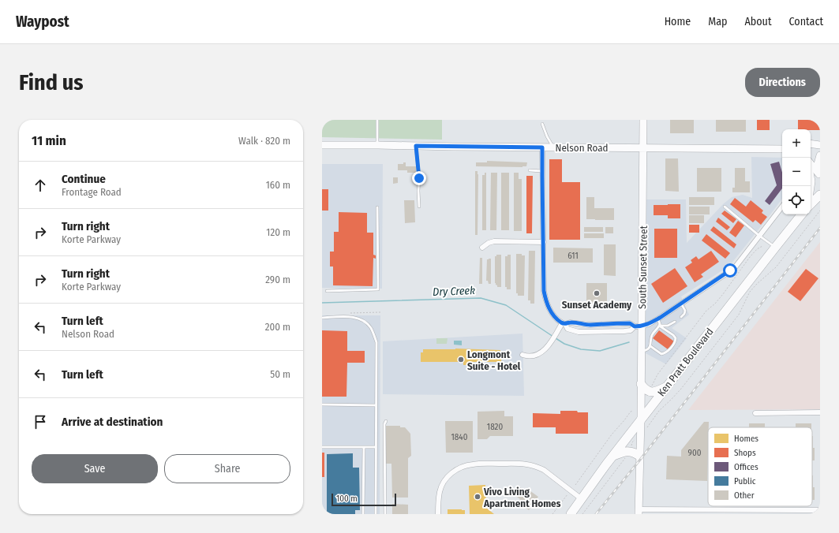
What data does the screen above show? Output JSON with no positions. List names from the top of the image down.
{
  "streets": {
    "highway": ["Ken Pratt Boulevard"],
    "main road": ["Nelson Road", "South Sunset Street"]
  },
  "crossings": [
    ["Nelson Road", "South Sunset Street"],
    ["South Sunset Street", "Ken Pratt Boulevard"]
  ],
  "water": ["Dry Creek"],
  "places": ["Sunset Academy", "Longmont Suite - Hotel", "Vivo Living Apartment Homes"],
  "house_numbers": [
    "611",
    "1820",
    "1840",
    "900"
  ],
  "legend": [
    "Homes",
    "Shops",
    "Offices",
    "Public",
    "Other"
  ],
  "scale_bar": "100 m",
  "page": {
    "header": "Waypost",
    "nav": [
      "Home",
      "Map",
      "About",
      "Contact"
    ],
    "buttons": [
      "Directions",
      ["Save", "Share"]
    ],
    "title": "Find us",
    "heading": ["11 min", "Walk · 820 m"],
    "map_buttons": ["+", "−"],
    "list": [
      ["Continue", "Frontage Road", "160 m"],
      ["Turn right", "Korte Parkway", "120 m"],
      ["Turn right", "Korte Parkway", "290 m"],
      ["Turn left", "Nelson Road", "200 m"],
      ["Turn left", "50 m"],
      "Arrive at destination"
    ],
    "scale": "100 m"
  }
}
